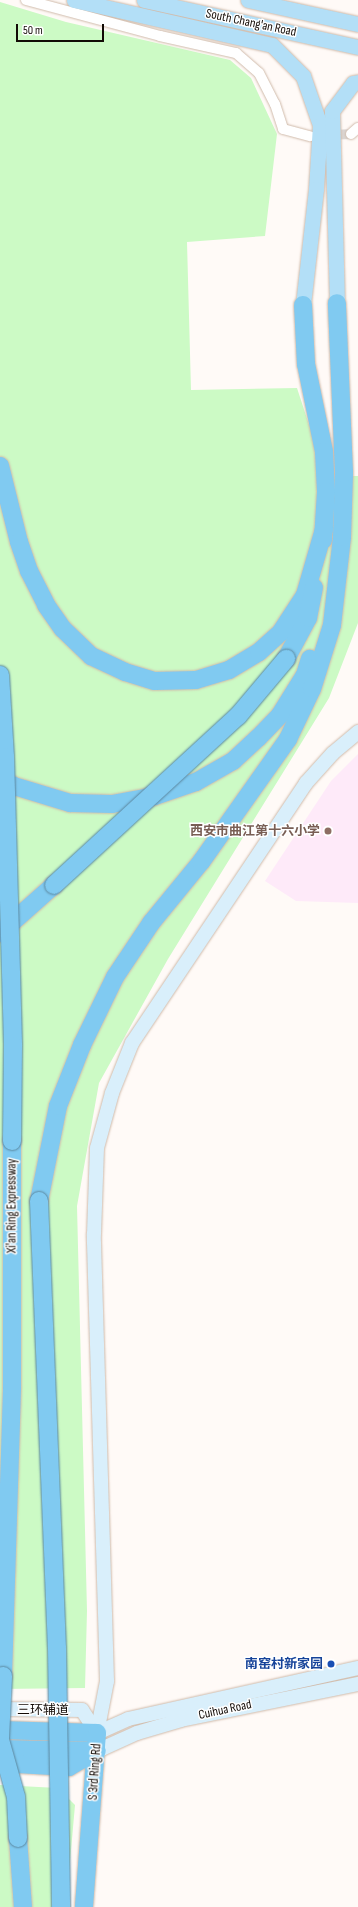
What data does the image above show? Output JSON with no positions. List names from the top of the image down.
{
  "streets": {
    "highway": ["Xi'an Ring Expressway", "S 3rd Ring Rd"],
    "main road": ["South Chang'an Road"],
    "street": ["三环辅道", "Cuihua Road"]
  },
  "crossings": [
    ["三环辅道", "Cuihua Road"],
    ["三环辅道", "S 3rd Ring Rd"],
    ["Cuihua Road", "S 3rd Ring Rd"]
  ],
  "places": ["西安市曲江第十六小学", "南窑村新家园"],
  "scale_bar": "50 m"
}
